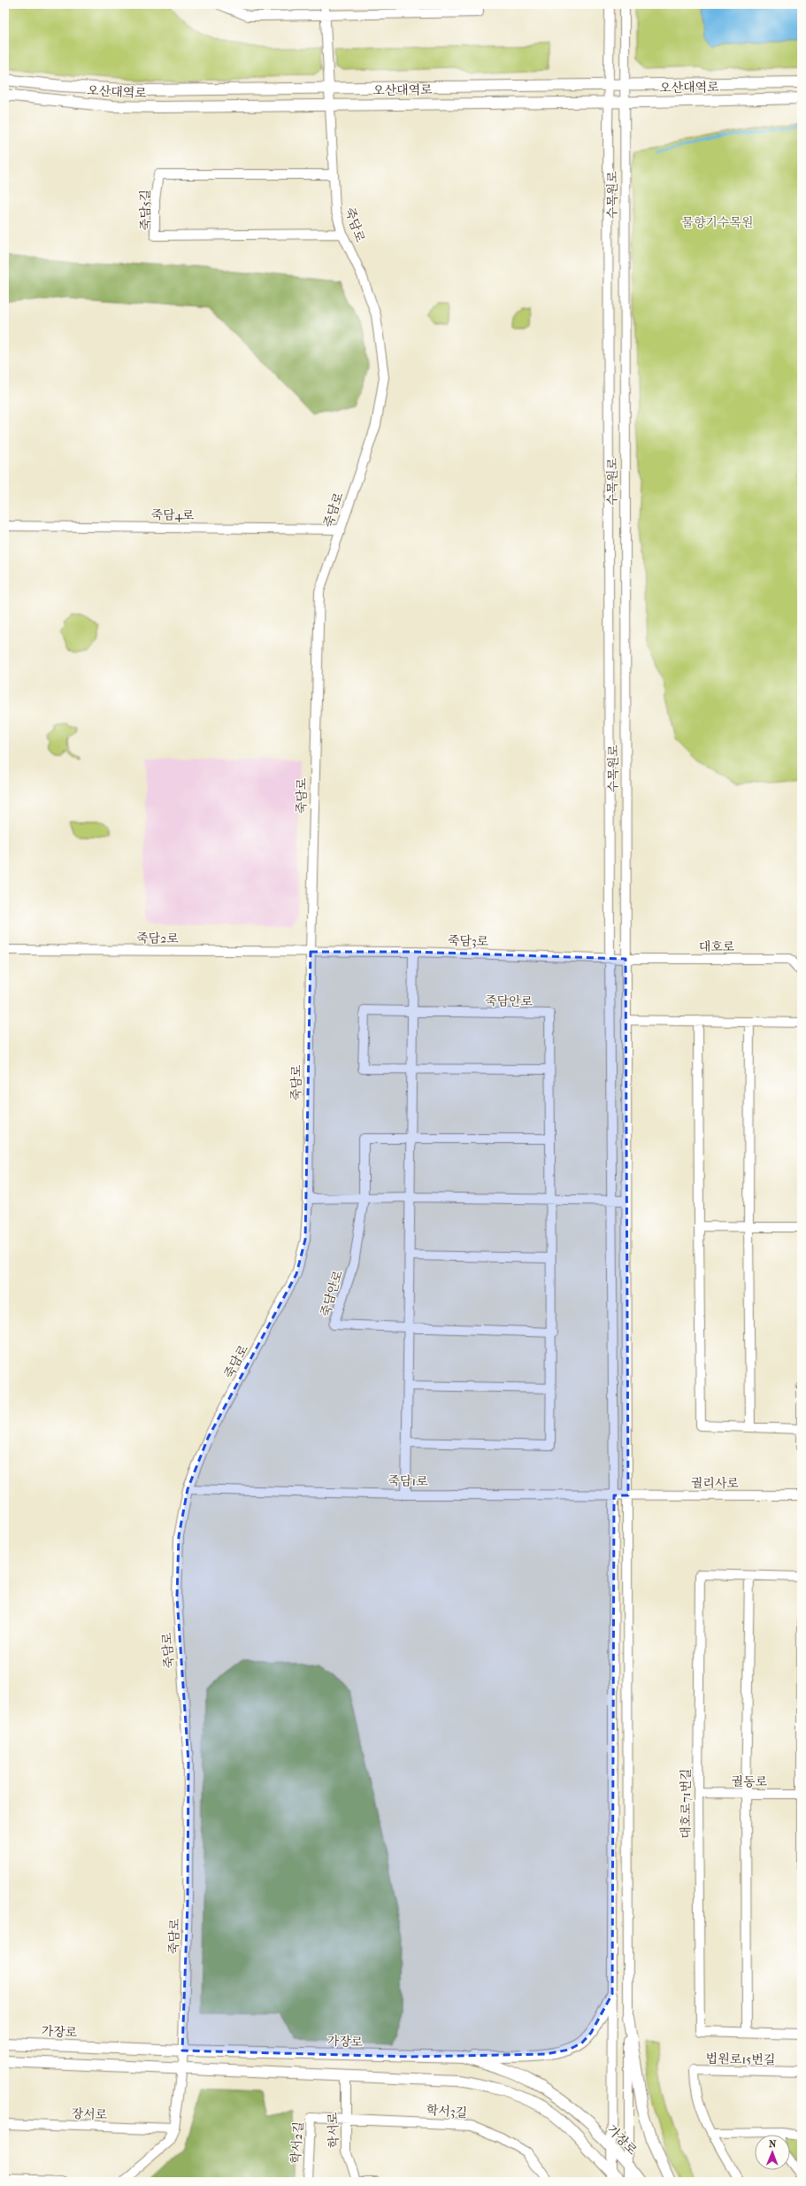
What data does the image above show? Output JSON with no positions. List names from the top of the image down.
{
  "streets": {
    "main road": ["오산대역로", "가장로"],
    "street": [
      "수목원로",
      "죽담5길",
      "죽담로",
      "죽담4로",
      "죽담2로",
      "죽담3로",
      "대호로",
      "죽담안로",
      "죽담1로",
      "궐리사로",
      "궐동로",
      "대호로71번길",
      "법원로15번길",
      "학서3길",
      "장서로",
      "학서로",
      "학서2길"
    ]
  },
  "crossings": [
    ["오산대역로", "수목원로"],
    ["오산대역로", "죽담로"],
    ["수목원로", "죽담3로"],
    ["수목원로", "대호로"],
    ["수목원로", "죽담1로"],
    ["수목원로", "궐리사로"],
    ["수목원로", "가장로"],
    ["죽담5길", "죽담로"],
    ["죽담로", "죽담4로"],
    ["죽담로", "죽담2로"],
    ["죽담로", "죽담3로"],
    ["죽담로", "죽담1로"],
    ["죽담로", "가장로"],
    ["죽담2로", "죽담3로"],
    ["죽담3로", "대호로"],
    ["죽담1로", "궐리사로"],
    ["궐동로", "대호로71번길"],
    ["학서3길", "학서로"],
    ["학서3길", "학서2길"],
    ["학서로", "학서2길"]
  ],
  "parks": ["물향기수목원"],
  "north": "top"
}
